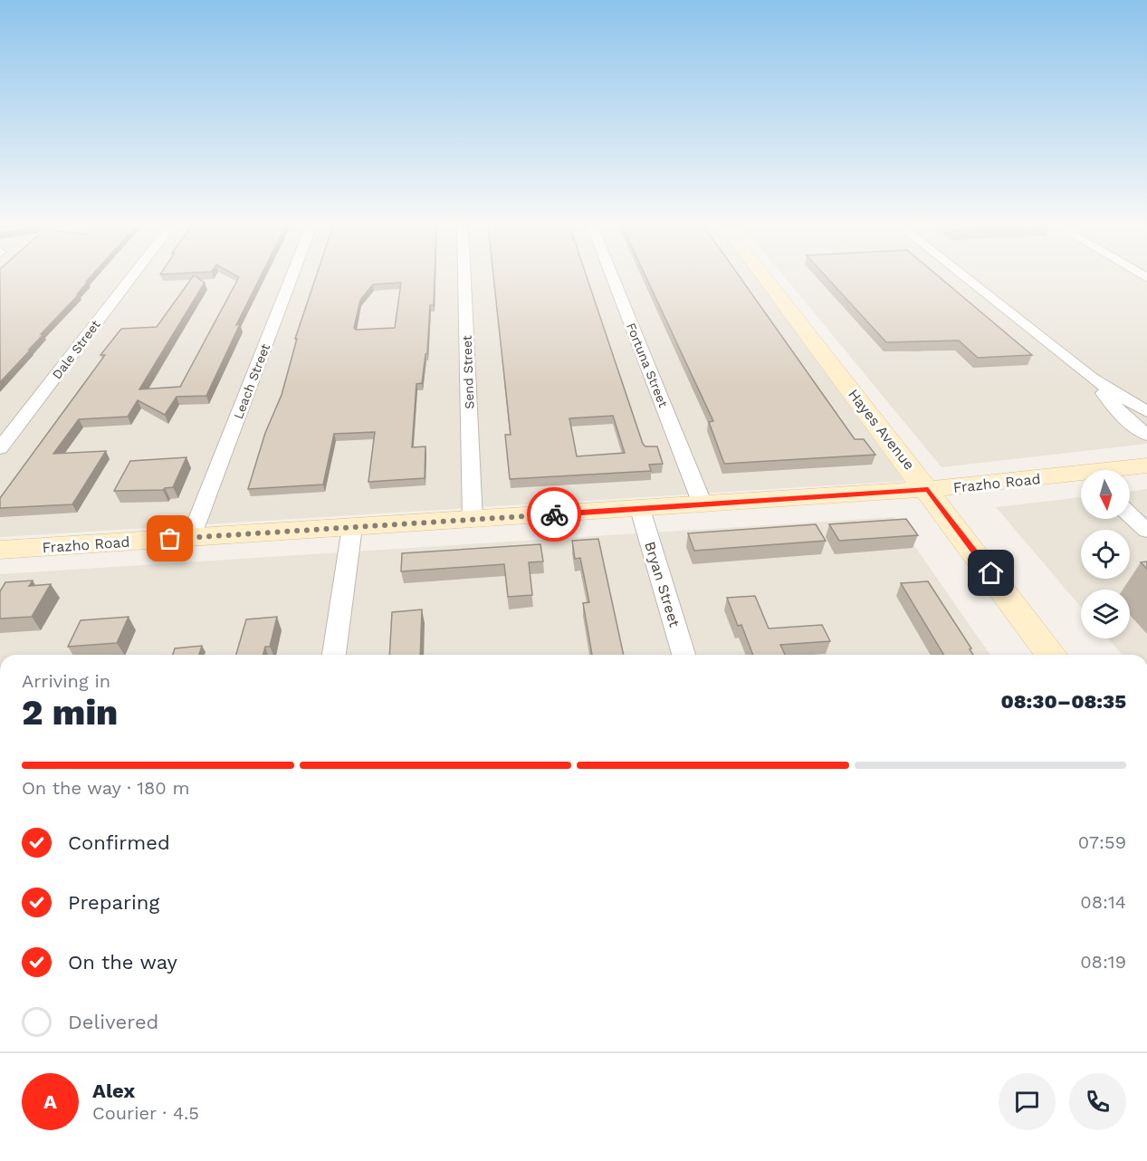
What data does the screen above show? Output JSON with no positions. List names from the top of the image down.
{
  "streets": {
    "street": [
      "Dale Street",
      "Fortuna Street",
      "Send Street",
      "Leach Street",
      "Hayes Avenue",
      "Frazho Road",
      "Bryan Street"
    ]
  },
  "crossings": [
    ["Fortuna Street", "Frazho Road"],
    ["Send Street", "Frazho Road"],
    ["Leach Street", "Frazho Road"],
    ["Hayes Avenue", "Frazho Road"],
    ["Frazho Road", "Bryan Street"]
  ],
  "north": "bottom",
  "page": {
    "heading": ["2 min", "Arriving in", "08:30–08:35"],
    "panel": ["Alex", "Courier · 4.5"],
    "bar": "On the way · 180 m",
    "list": [
      ["Confirmed", "07:59"],
      ["Preparing", "08:14"],
      ["On the way", "08:19"],
      "Delivered"
    ],
    "round": "A"
  }
}
